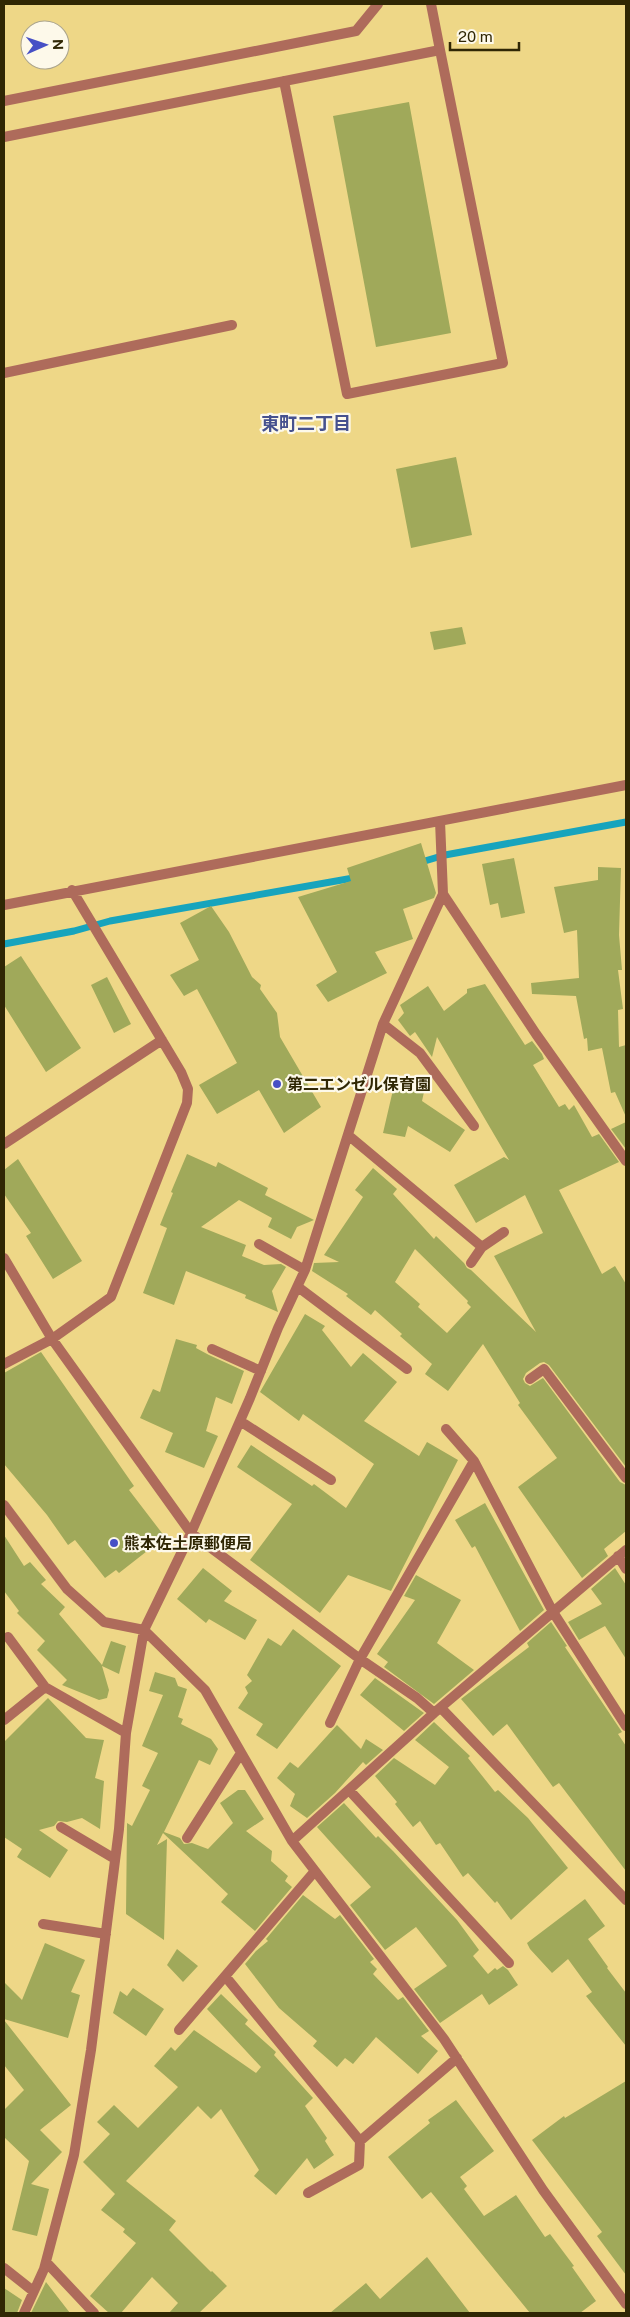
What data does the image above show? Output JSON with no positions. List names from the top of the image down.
{
  "districts": ["東町二丁目"],
  "places": ["第二エンゼル保育園", "熊本佐土原郵便局"],
  "scale_bar": "20 m",
  "north": "right"
}
